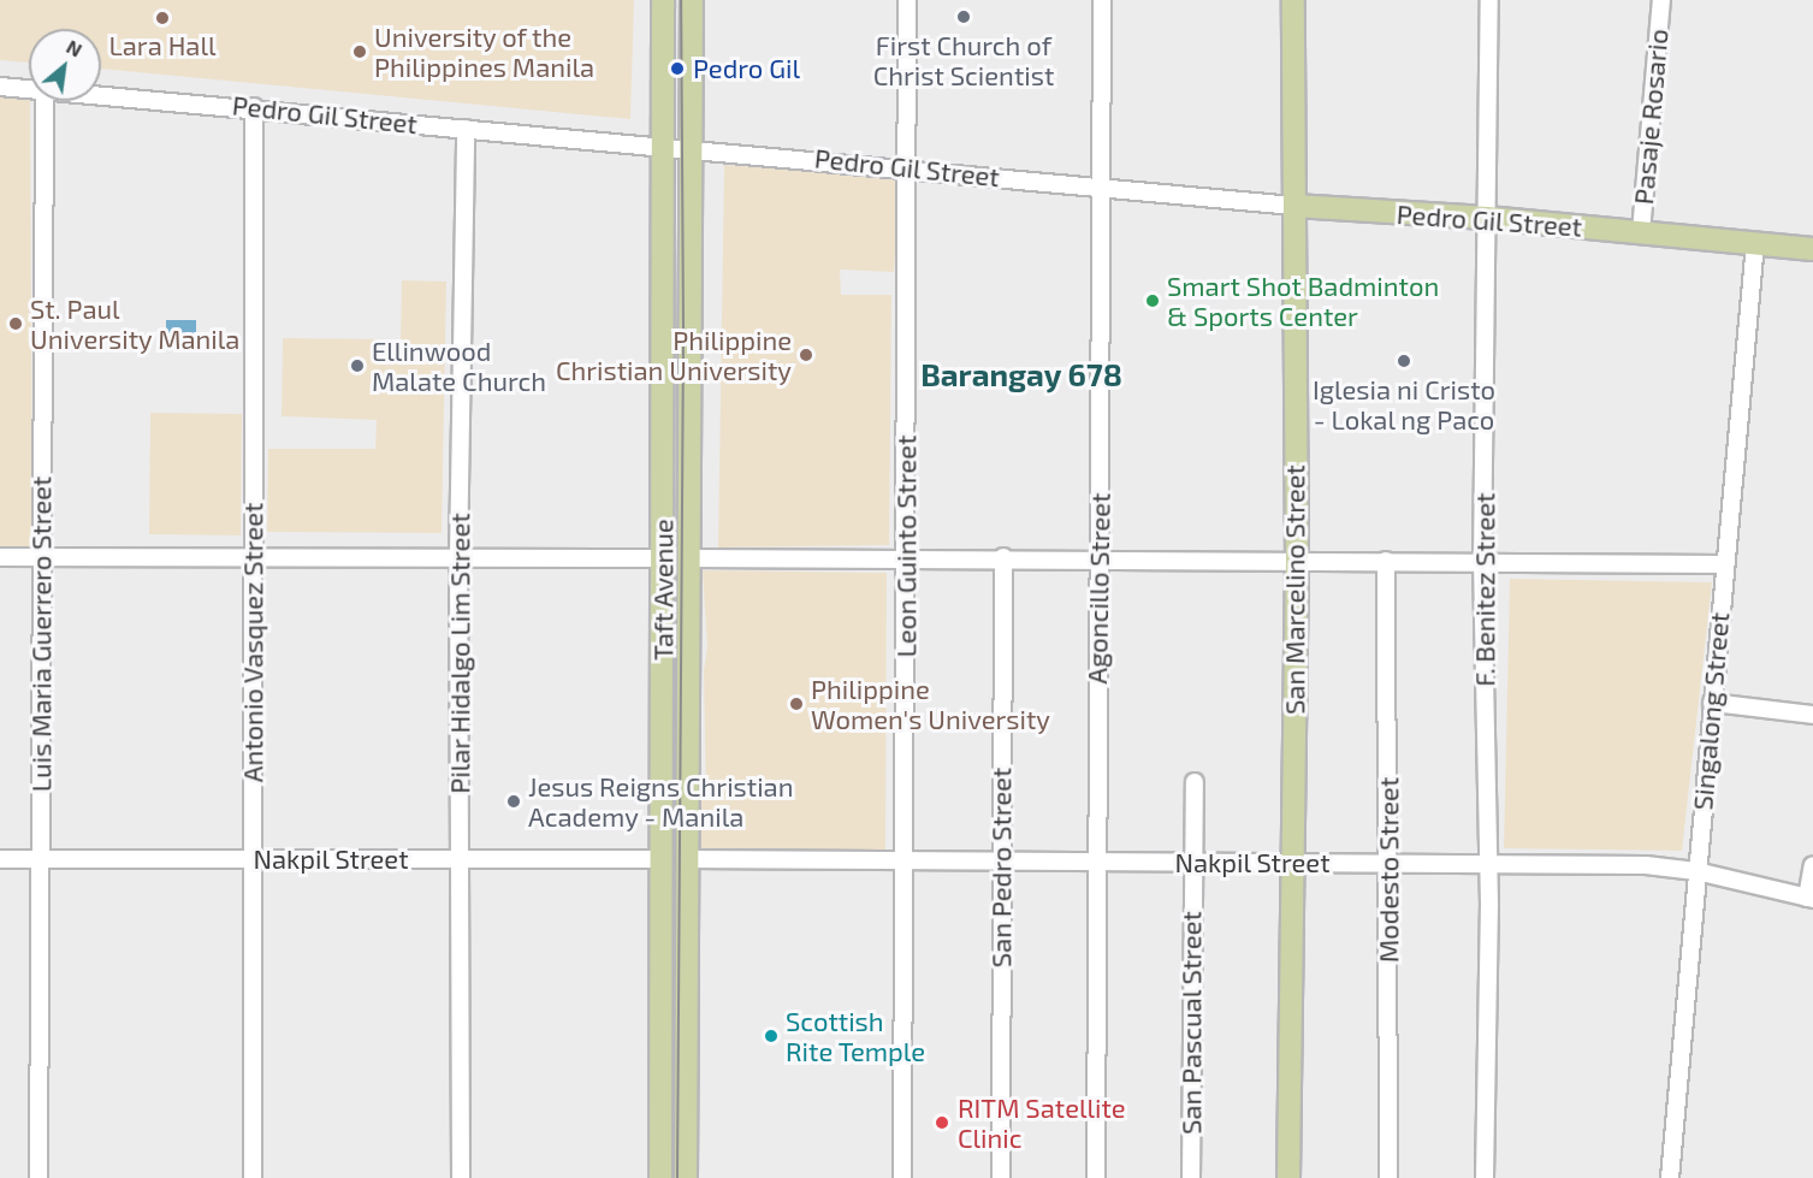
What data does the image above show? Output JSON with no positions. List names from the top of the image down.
{
  "streets": {
    "main road": ["Pedro Gil Street", "Taft Avenue", "San Marcelino Street"],
    "street": [
      "Pasaje Rosario",
      "Leon Guinto Street",
      "Agoncillo Street",
      "F. Benitez Street",
      "Luis Maria Guerrero Street",
      "Antonio Vasquez Street",
      "Pilar Hidalgo Lim Street",
      "Singalong Street",
      "Nakpil Street",
      "San Pedro Street",
      "Modesto Street",
      "San Pascual Street"
    ]
  },
  "crossings": [
    ["Pedro Gil Street", "Pasaje Rosario"],
    ["Pedro Gil Street", "Leon Guinto Street"],
    ["Pedro Gil Street", "Agoncillo Street"],
    ["Pedro Gil Street", "Taft Avenue"],
    ["Pedro Gil Street", "San Marcelino Street"],
    ["Pedro Gil Street", "F. Benitez Street"],
    ["Pedro Gil Street", "Antonio Vasquez Street"],
    ["Pedro Gil Street", "Pilar Hidalgo Lim Street"],
    ["Pedro Gil Street", "Singalong Street"],
    ["Leon Guinto Street", "Nakpil Street"],
    ["Agoncillo Street", "Nakpil Street"],
    ["Taft Avenue", "Nakpil Street"],
    ["San Marcelino Street", "Nakpil Street"],
    ["F. Benitez Street", "Nakpil Street"],
    ["Luis Maria Guerrero Street", "Nakpil Street"],
    ["Antonio Vasquez Street", "Nakpil Street"],
    ["Pilar Hidalgo Lim Street", "Nakpil Street"],
    ["Singalong Street", "Nakpil Street"],
    ["Nakpil Street", "San Pedro Street"],
    ["Nakpil Street", "Modesto Street"],
    ["Nakpil Street", "San Pascual Street"]
  ],
  "districts": ["Barangay 678"],
  "places": [
    "First Church of Christ Scientist",
    "Lara Hall",
    "University of the Philippines Manila",
    "Pedro Gil",
    "Smart Shot Badminton & Sports Center",
    "St. Paul University Manila",
    "Philippine Christian University",
    "Iglesia ni Cristo - Lokal ng Paco",
    "Ellinwood Malate Church",
    "Philippine Women's University",
    "Jesus Reigns Christian Academy - Manila",
    "Scottish Rite Temple",
    "RITM Satellite Clinic"
  ],
  "north": "top right"
}
